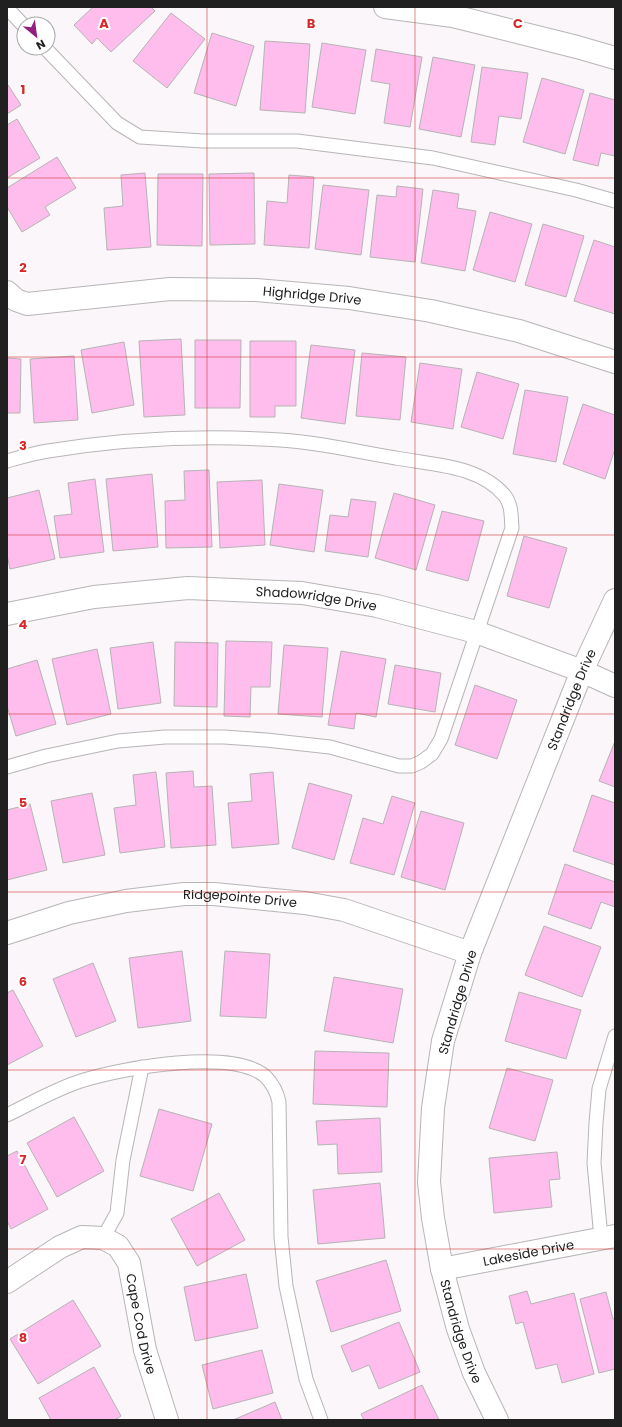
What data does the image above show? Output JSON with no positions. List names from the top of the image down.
{
  "streets": {
    "street": [
      "Highridge Drive",
      "Shadowridge Drive",
      "Standridge Drive",
      "Ridgepointe Drive",
      "Lakeside Drive",
      "Cape Cod Drive"
    ]
  },
  "crossings": [
    ["Shadowridge Drive", "Standridge Drive"],
    ["Standridge Drive", "Ridgepointe Drive"],
    ["Standridge Drive", "Lakeside Drive"]
  ],
  "north": "bottom right",
  "grid": {
    "columns": ["A", "B", "C"],
    "rows": [
      "1",
      "2",
      "3",
      "4",
      "5",
      "6",
      "7",
      "8"
    ]
  }
}
